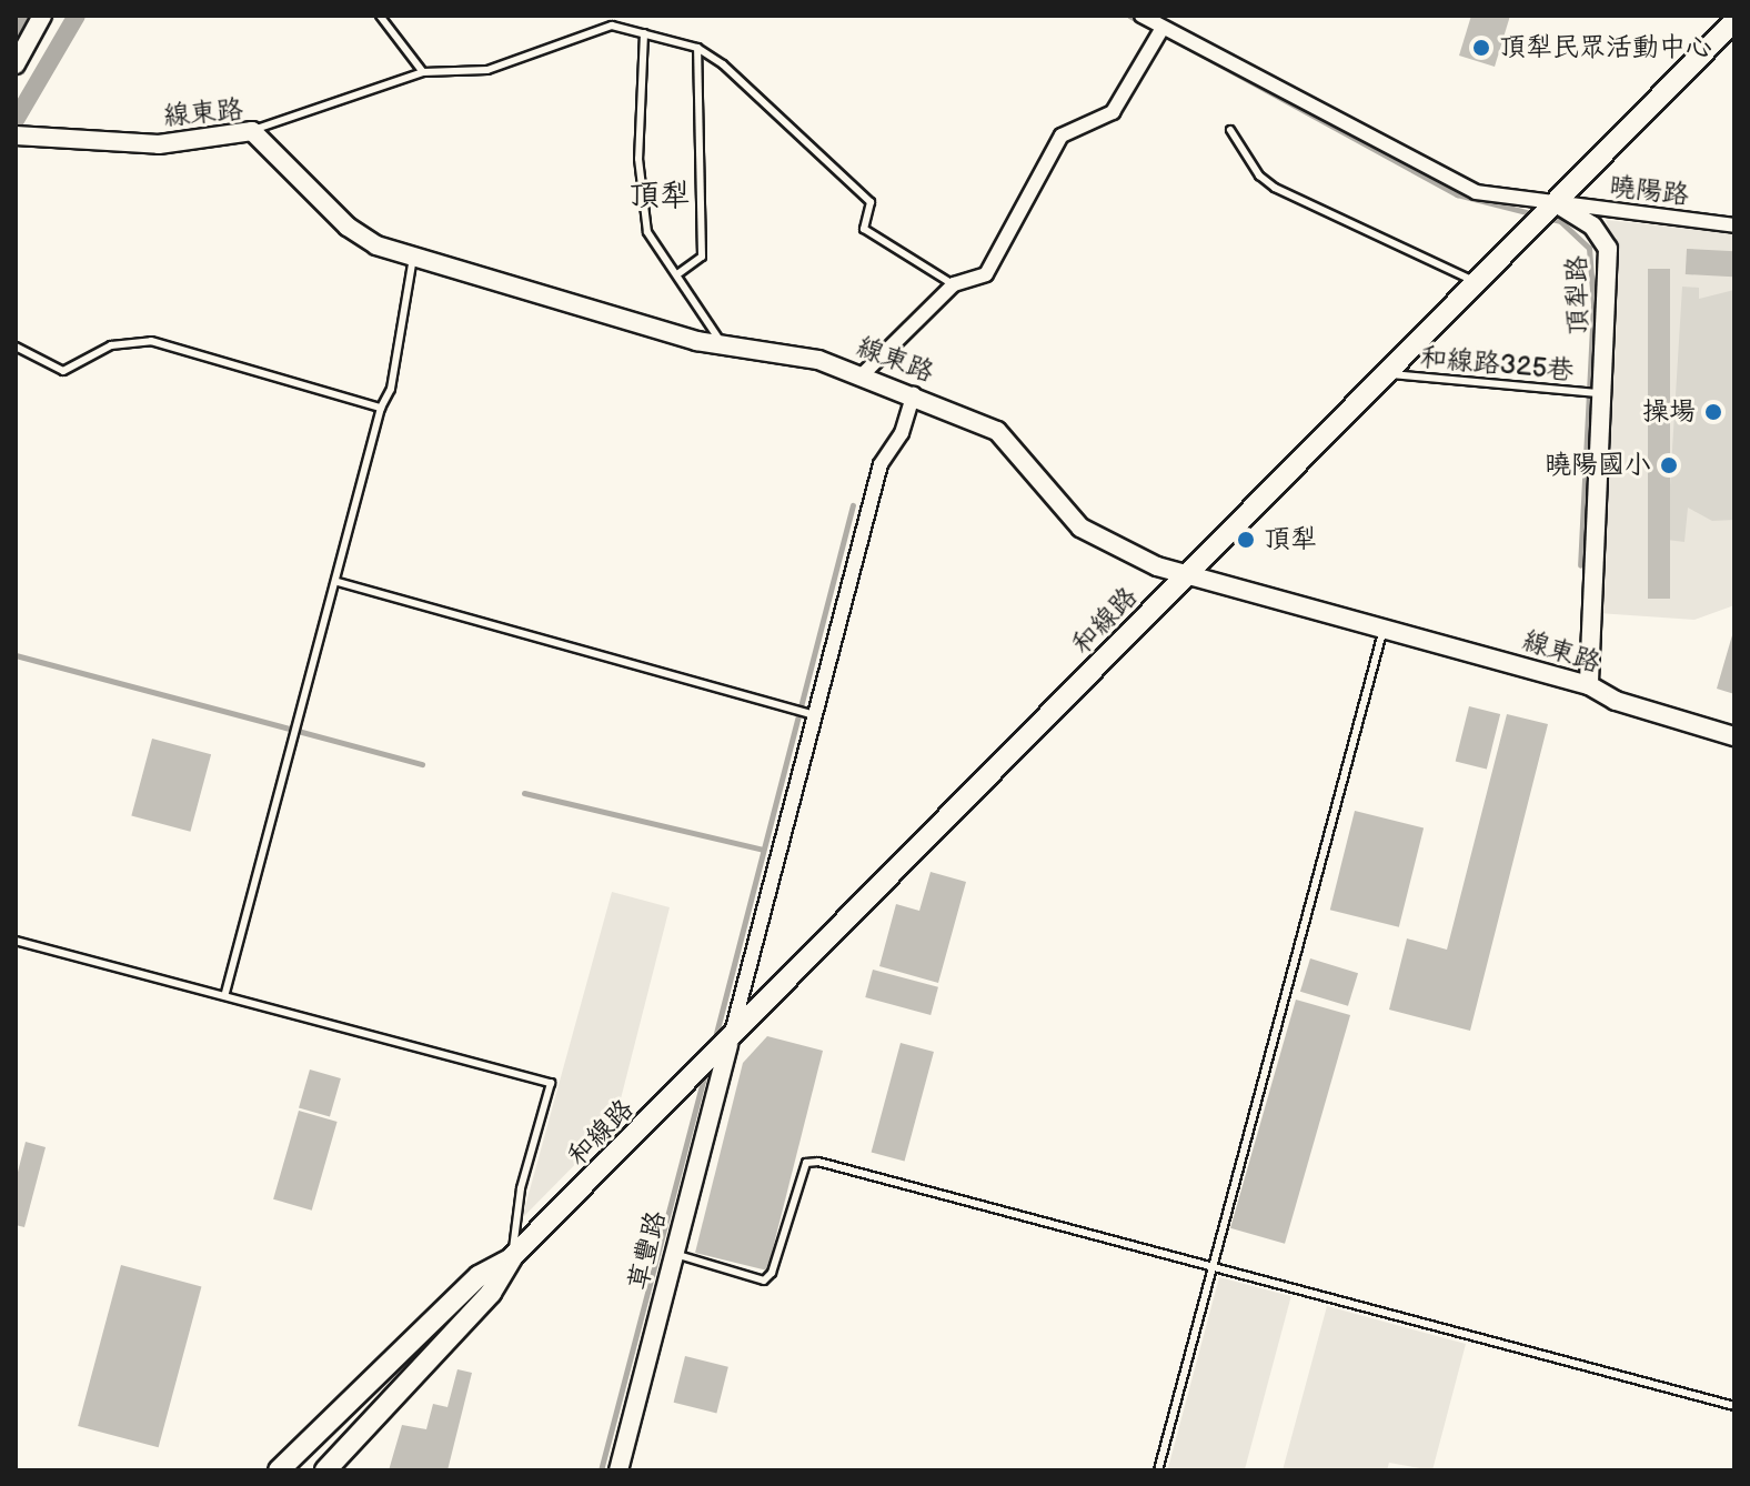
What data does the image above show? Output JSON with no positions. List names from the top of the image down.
{
  "streets": {
    "main road": ["和線路"],
    "street": [
      "線東路",
      "曉陽路",
      "頂犁路",
      "草豐路"
    ],
    "lane": ["和線路325巷"]
  },
  "crossings": [
    ["線東路", "頂犁路"],
    ["線東路", "和線路"],
    ["曉陽路", "頂犁路"],
    ["曉陽路", "和線路"],
    ["頂犁路", "和線路325巷"],
    ["頂犁路", "和線路"],
    ["和線路325巷", "和線路"],
    ["和線路", "草豐路"]
  ],
  "districts": ["頂犁"],
  "places": [
    "頂犁民眾活動中心",
    "操場",
    "曉陽國小",
    "頂犁"
  ]
}
